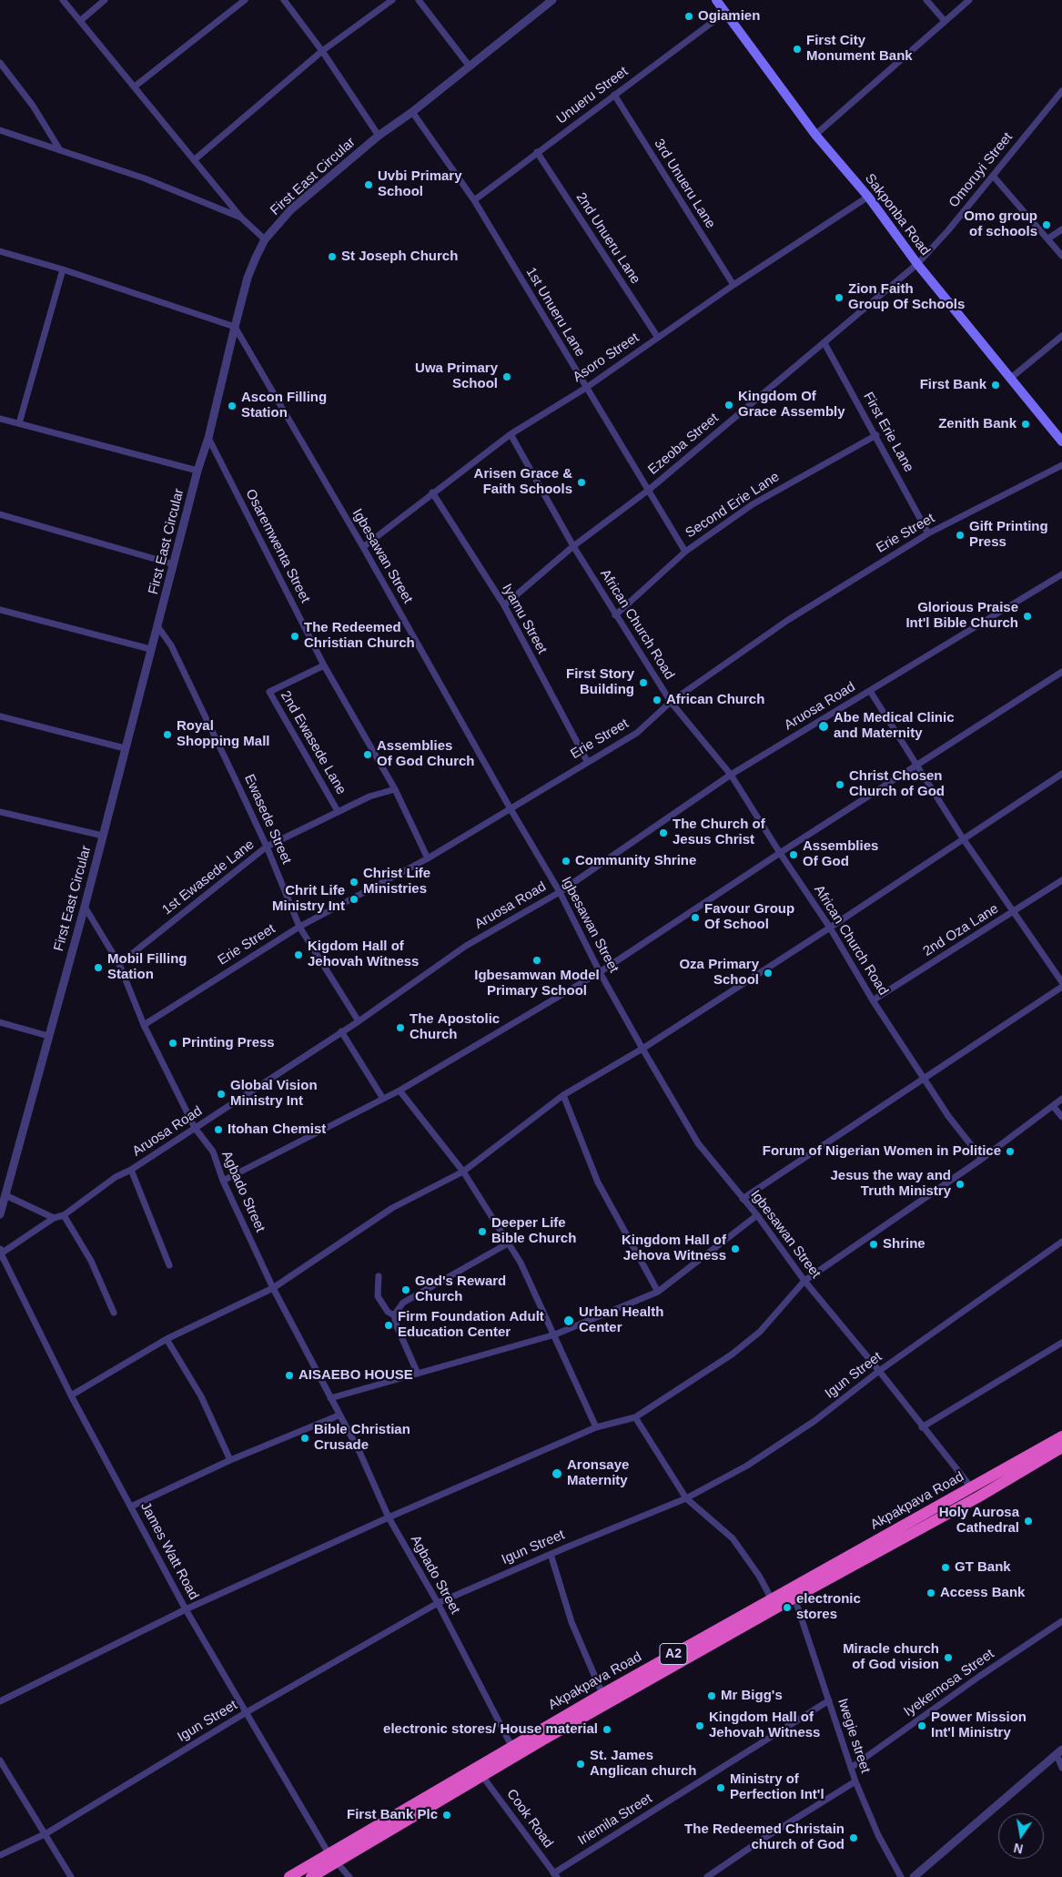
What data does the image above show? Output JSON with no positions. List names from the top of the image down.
{
  "streets": {
    "highway": ["Akpakpava Road", "A2"],
    "main road": ["Sakponba Road"],
    "street": [
      "Unueru Street",
      "Omoruyi Street",
      "First East Circular",
      "3rd Unueru Lane",
      "2nd Unueru Lane",
      "1st Unueru Lane",
      "Asoro Street",
      "First Erie Lane",
      "Ezeoba Street",
      "Second Erie Lane",
      "Erie Street",
      "Osaremwenta Street",
      "Igbesawan Street",
      "Iyamu Street",
      "African Church Road",
      "Aruosa Road",
      "2nd Ewasede Lane",
      "Ewasede Street",
      "1st Ewasede Lane",
      "2nd Oza Lane",
      "Agbado Street",
      "Igun Street",
      "James Watt Road",
      "Iyekemosa Street",
      "Iwegie street",
      "Cook Road",
      "Iriemila Street"
    ]
  },
  "crossings": [
    ["Unueru Street", "3rd Unueru Lane"],
    ["Unueru Street", "Sakponba Road"],
    ["Unueru Street", "2nd Unueru Lane"],
    ["Unueru Street", "1st Unueru Lane"],
    ["Omoruyi Street", "Sakponba Road"],
    ["Omoruyi Street", "Ezeoba Street"],
    ["First East Circular", "1st Unueru Lane"],
    ["First East Circular", "Osaremwenta Street"],
    ["First East Circular", "Igbesawan Street"],
    ["First East Circular", "Ewasede Street"],
    ["First East Circular", "Agbado Street"],
    ["3rd Unueru Lane", "Asoro Street"],
    ["Sakponba Road", "Asoro Street"],
    ["Sakponba Road", "Ezeoba Street"],
    ["2nd Unueru Lane", "Asoro Street"],
    ["1st Unueru Lane", "Asoro Street"],
    ["1st Unueru Lane", "Ezeoba Street"],
    ["1st Unueru Lane", "Second Erie Lane"],
    ["Asoro Street", "Igbesawan Street"],
    ["Asoro Street", "Iyamu Street"],
    ["Asoro Street", "African Church Road"],
    ["First Erie Lane", "Ezeoba Street"],
    ["First Erie Lane", "Second Erie Lane"],
    ["First Erie Lane", "Erie Street"],
    ["Ezeoba Street", "Iyamu Street"],
    ["Ezeoba Street", "African Church Road"],
    ["Second Erie Lane", "African Church Road"],
    ["Erie Street", "Osaremwenta Street"],
    ["Erie Street", "Igbesawan Street"],
    ["Erie Street", "Iyamu Street"],
    ["Erie Street", "African Church Road"],
    ["Erie Street", "Ewasede Street"],
    ["Erie Street", "Agbado Street"],
    ["Osaremwenta Street", "2nd Ewasede Lane"],
    ["Osaremwenta Street", "1st Ewasede Lane"],
    ["Igbesawan Street", "Aruosa Road"],
    ["Igbesawan Street", "Igun Street"],
    ["Igbesawan Street", "Akpakpava Road"],
    ["African Church Road", "Aruosa Road"],
    ["African Church Road", "2nd Oza Lane"],
    ["Aruosa Road", "Ewasede Street"],
    ["Aruosa Road", "Agbado Street"],
    ["Aruosa Road", "James Watt Road"],
    ["2nd Ewasede Lane", "1st Ewasede Lane"],
    ["Ewasede Street", "1st Ewasede Lane"],
    ["1st Ewasede Lane", "Agbado Street"],
    ["Agbado Street", "Igun Street"],
    ["Agbado Street", "Akpakpava Road"],
    ["Igun Street", "James Watt Road"],
    ["Akpakpava Road", "James Watt Road"],
    ["Akpakpava Road", "Iwegie street"],
    ["Akpakpava Road", "Cook Road"],
    ["Iyekemosa Street", "Iwegie street"],
    ["Iwegie street", "Iriemila Street"],
    ["Cook Road", "Iriemila Street"]
  ],
  "places": [
    "Ogiamien",
    "First City Monument Bank",
    "Uvbi Primary School",
    "Omo group of schools",
    "St Joseph Church",
    "Zion Faith Group Of Schools",
    "Uwa Primary School",
    "First Bank",
    "Kingdom Of Grace Assembly",
    "Ascon Filling Station",
    "Zenith Bank",
    "Arisen Grace & Faith Schools",
    "Gift Printing Press",
    "Glorious Praise Int'l Bible Church",
    "The Redeemed Christian Church",
    "First Story Building",
    "African Church",
    "Abe Medical Clinic and Maternity",
    "Royal Shopping Mall",
    "Assemblies Of God Church",
    "Christ Chosen Church of God",
    "The Church of Jesus Christ",
    "Assemblies Of God",
    "Community Shrine",
    "Christ Life Ministries",
    "Chrit Life Ministry Int",
    "Favour Group Of School",
    "Kigdom Hall of Jehovah Witness",
    "Igbesamwan Model Primary School",
    "Mobil Filling Station",
    "Oza Primary School",
    "The Apostolic Church",
    "Printing Press",
    "Global Vision Ministry Int",
    "Itohan Chemist",
    "Forum of Nigerian Women in Politice",
    "Jesus the way and Truth Ministry",
    "Deeper Life Bible Church",
    "Shrine",
    "Kingdom Hall of Jehova Witness",
    "God's Reward Church",
    "Urban Health Center",
    "Firm Foundation Adult Education Center",
    "AISAEBO HOUSE",
    "Bible Christian Crusade",
    "Aronsaye Maternity",
    "Holy Aurosa Cathedral",
    "GT Bank",
    "Access Bank",
    "electronic stores",
    "Miracle church of God vision",
    "Mr Bigg's",
    "Kingdom Hall of Jehovah Witness",
    "Power Mission Int'l Ministry",
    "electronic stores/ House material",
    "St. James Anglican church",
    "Ministry of Perfection Int'l",
    "First Bank Plc",
    "The Redeemed Christain church of God"
  ],
  "north": "bottom"
}
